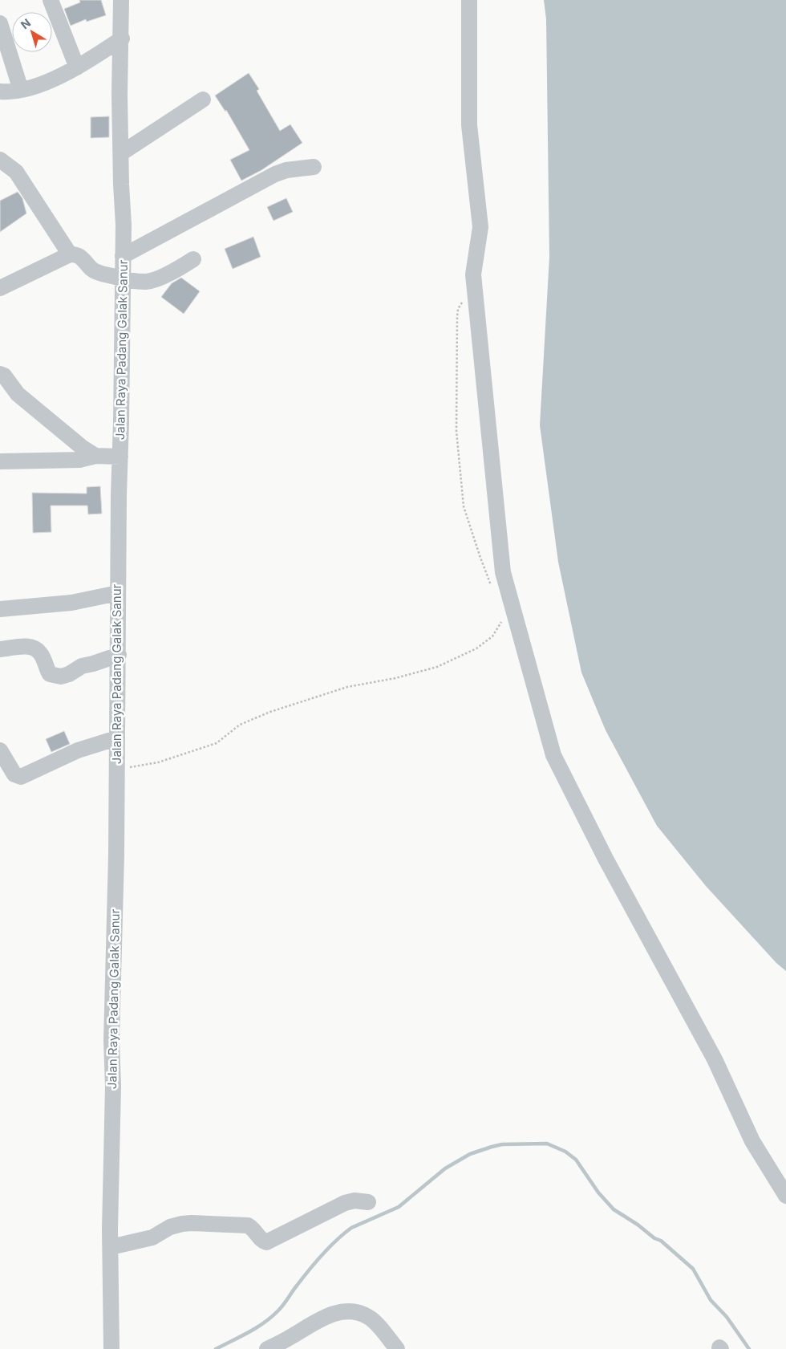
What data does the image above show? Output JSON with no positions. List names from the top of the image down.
{
  "streets": {
    "street": ["Jalan Raya Padang Galak Sanur"]
  },
  "north": "top left"
}
